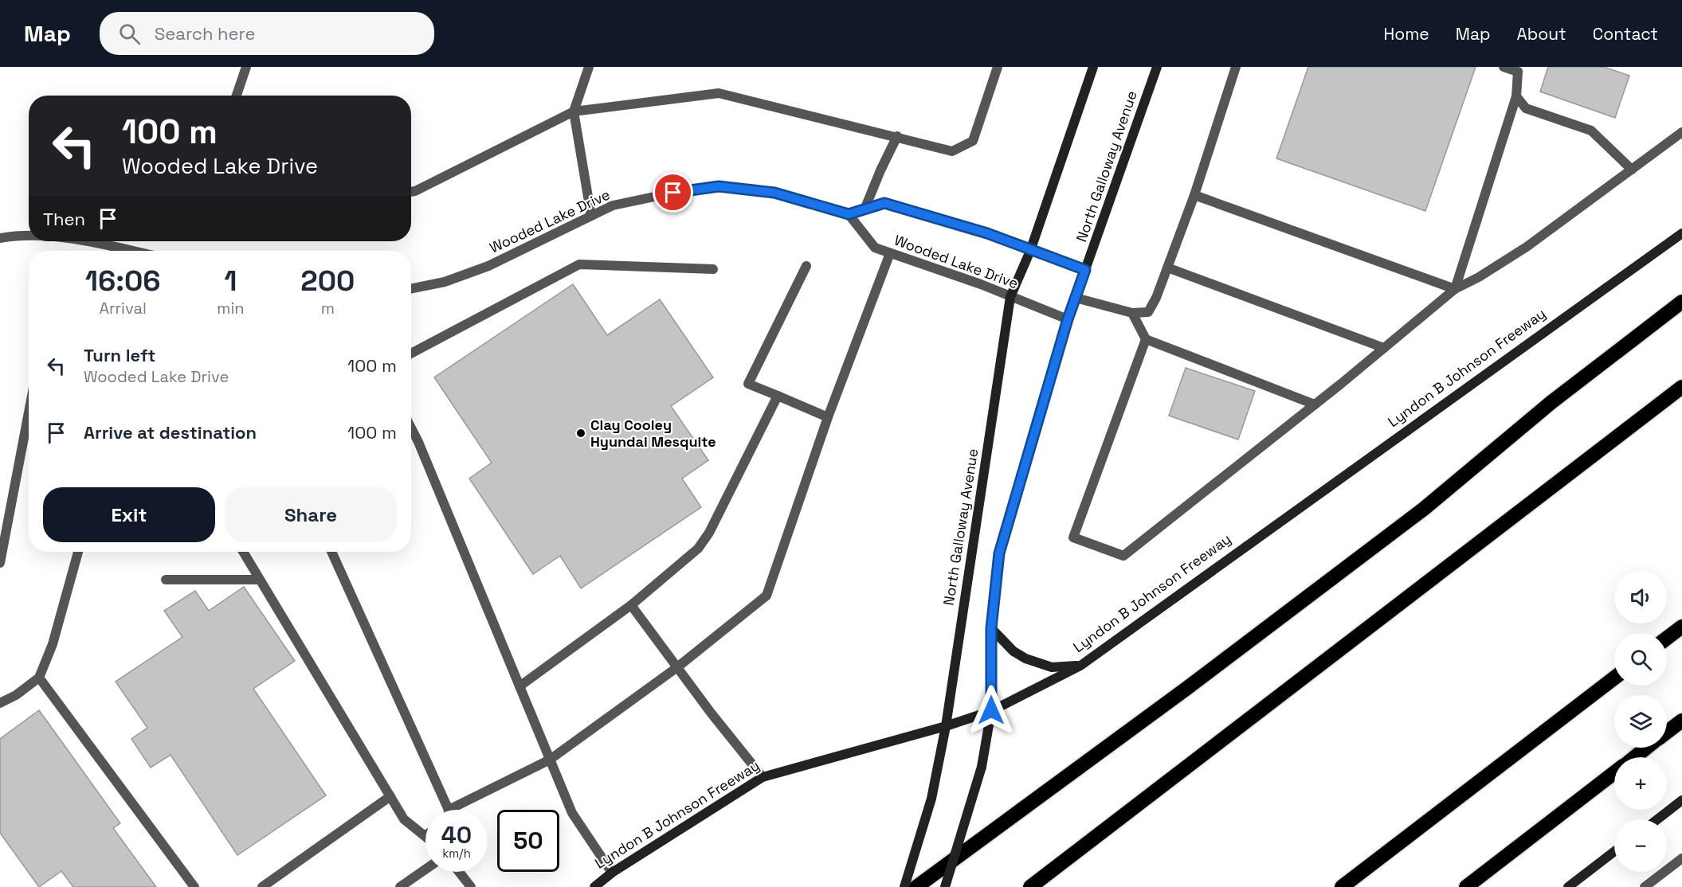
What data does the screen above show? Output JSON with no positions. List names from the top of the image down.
{
  "streets": {
    "main road": ["North Galloway Avenue", "Lyndon B Johnson Freeway"],
    "street": ["Wooded Lake Drive"]
  },
  "crossings": [
    ["North Galloway Avenue", "Wooded Lake Drive"],
    ["North Galloway Avenue", "Lyndon B Johnson Freeway"]
  ],
  "places": ["Clay Cooley Hyundai Mesquite"],
  "page": {
    "header": "Map",
    "search": "Search here",
    "nav": [
      "Home",
      "Map",
      "About",
      "Contact"
    ],
    "turn": ["100 m", "Wooded Lake Drive"],
    "then": "Then",
    "eta": [
      "16:06",
      "Arrival",
      "1",
      "min",
      "200",
      "m"
    ],
    "list": [
      {
        "name": "Turn left",
        "note": "Wooded Lake Drive",
        "value": "100 m"
      },
      {
        "name": "Arrive at destination",
        "value": "100 m"
      }
    ],
    "buttons": ["Exit", "Share"],
    "map_buttons": ["+", "−"],
    "speed": "40 km/h",
    "limit": "50"
  }
}
